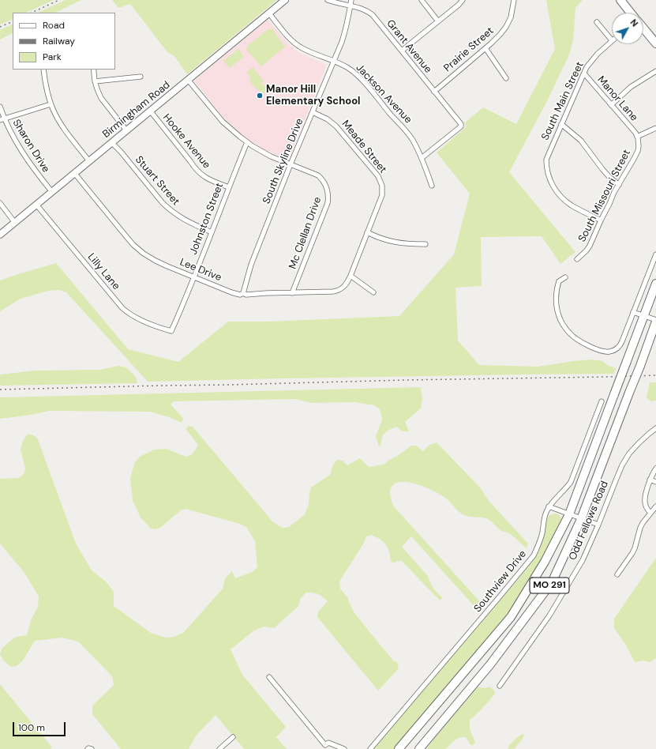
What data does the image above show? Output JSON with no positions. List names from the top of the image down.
{
  "streets": {
    "highway": ["MO 291"],
    "street": [
      "Grant Avenue",
      "Prairie Street",
      "Jackson Avenue",
      "Manor Lane",
      "South Main Street",
      "Birmingham Road",
      "Hooke Avenue",
      "Sharon Drive",
      "Meade Street",
      "South Skyline Drive",
      "Stuart Street",
      "South Missouri Street",
      "Johnston Street",
      "Mc Clellan Drive",
      "Lee Drive",
      "Lilly Lane",
      "Odd Fellows Road",
      "Southview Drive"
    ]
  },
  "crossings": [
    ["Grant Avenue", "Prairie Street"],
    ["Grant Avenue", "Jackson Avenue"],
    ["Grant Avenue", "South Skyline Drive"],
    ["Jackson Avenue", "Birmingham Road"],
    ["Jackson Avenue", "South Skyline Drive"],
    ["Manor Lane", "South Main Street"],
    ["Manor Lane", "South Missouri Street"],
    ["South Main Street", "South Missouri Street"],
    ["Birmingham Road", "Hooke Avenue"],
    ["Birmingham Road", "Sharon Drive"],
    ["Birmingham Road", "Stuart Street"],
    ["Birmingham Road", "Mc Clellan Drive"],
    ["Birmingham Road", "Lee Drive"],
    ["Birmingham Road", "Lilly Lane"],
    ["Hooke Avenue", "Johnston Street"],
    ["Meade Street", "South Skyline Drive"],
    ["Meade Street", "Lee Drive"],
    ["South Skyline Drive", "Mc Clellan Drive"],
    ["South Skyline Drive", "Lee Drive"],
    ["Stuart Street", "Johnston Street"],
    ["Johnston Street", "Mc Clellan Drive"],
    ["Johnston Street", "Lee Drive"],
    ["Johnston Street", "Lilly Lane"],
    ["Mc Clellan Drive", "Lee Drive"]
  ],
  "places": ["Manor Hill Elementary School"],
  "legend": ["Road", "Railway", "Park"],
  "scale_bar": "100 m",
  "north": "top right"
}
